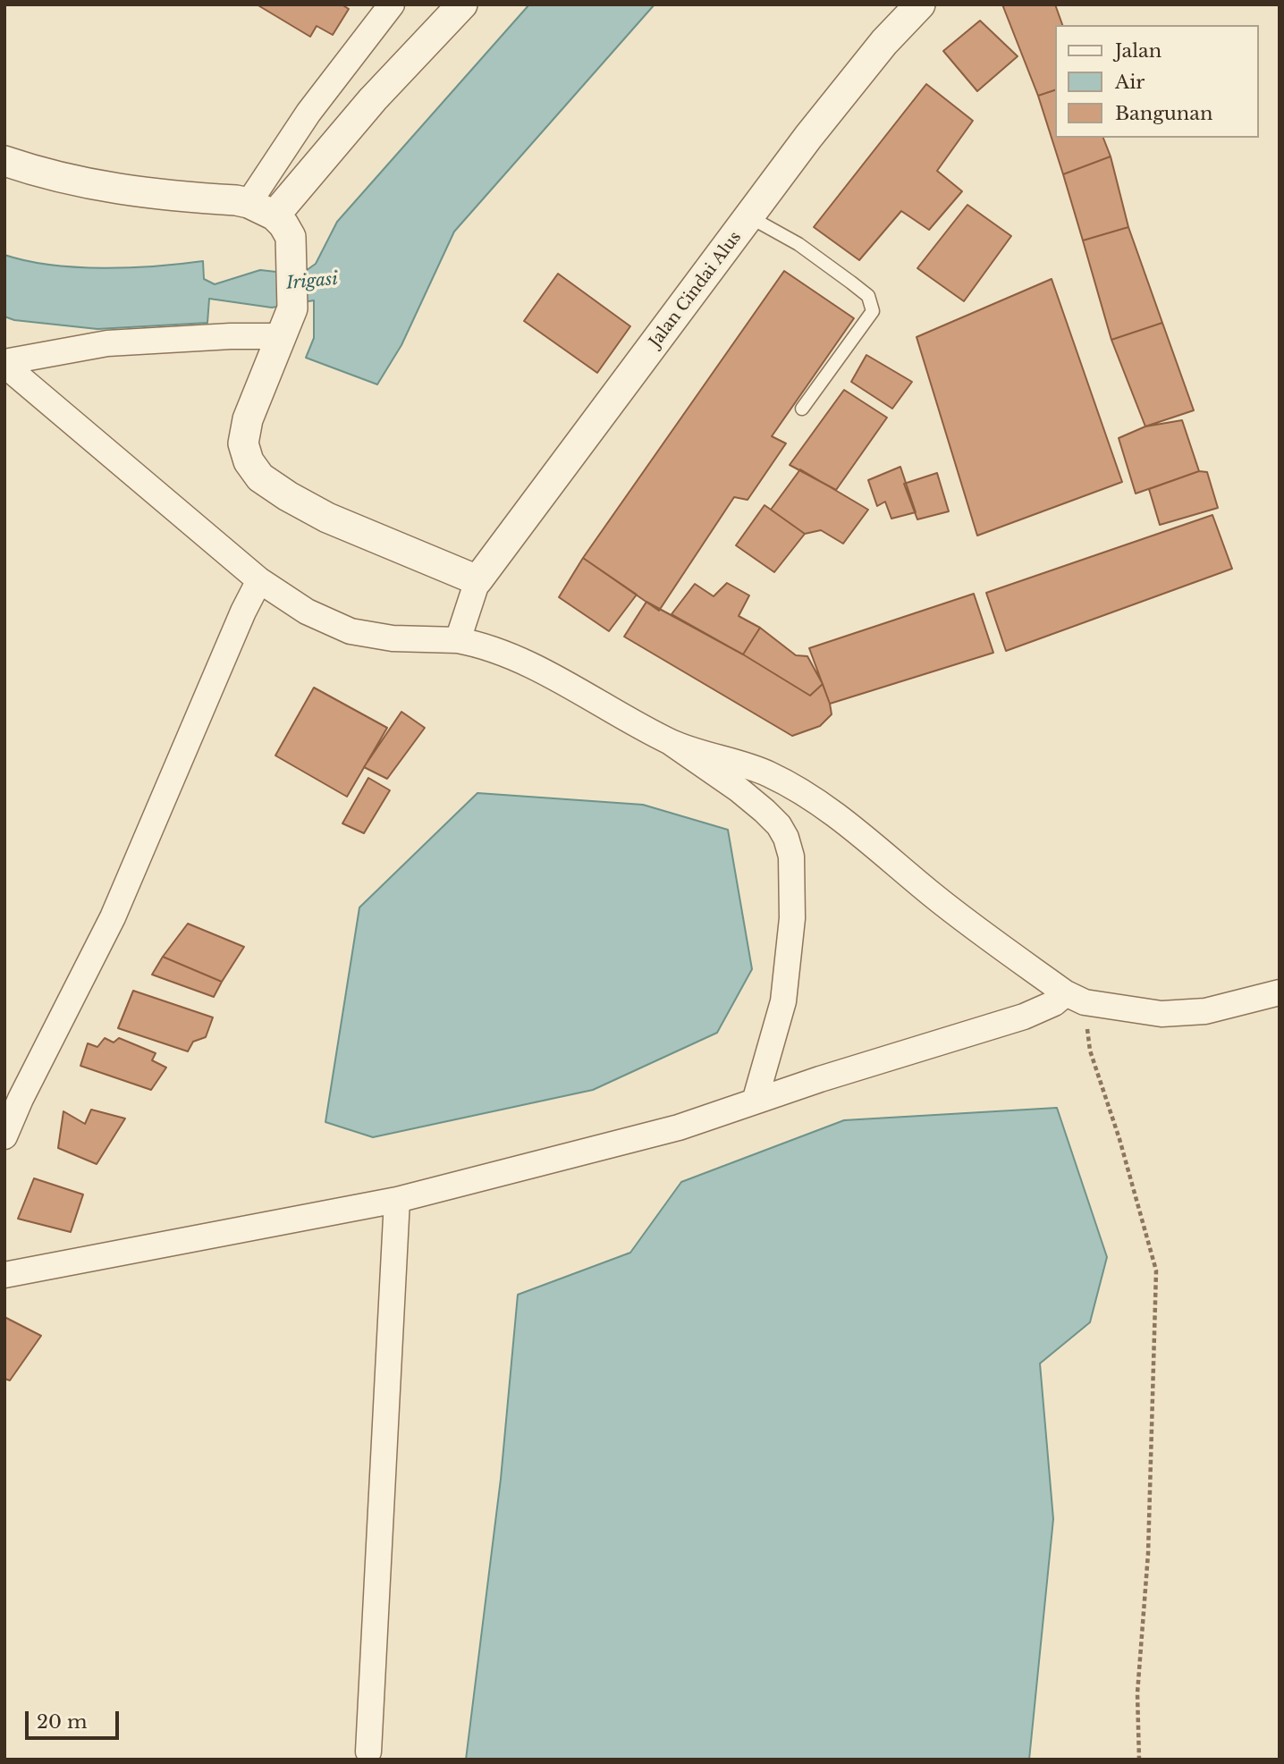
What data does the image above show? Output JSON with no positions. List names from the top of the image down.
{
  "streets": {
    "street": ["Jalan Cindai Alus"]
  },
  "water": ["Irigasi"],
  "legend": ["Jalan", "Air", "Bangunan"],
  "scale_bar": "20 m"
}
